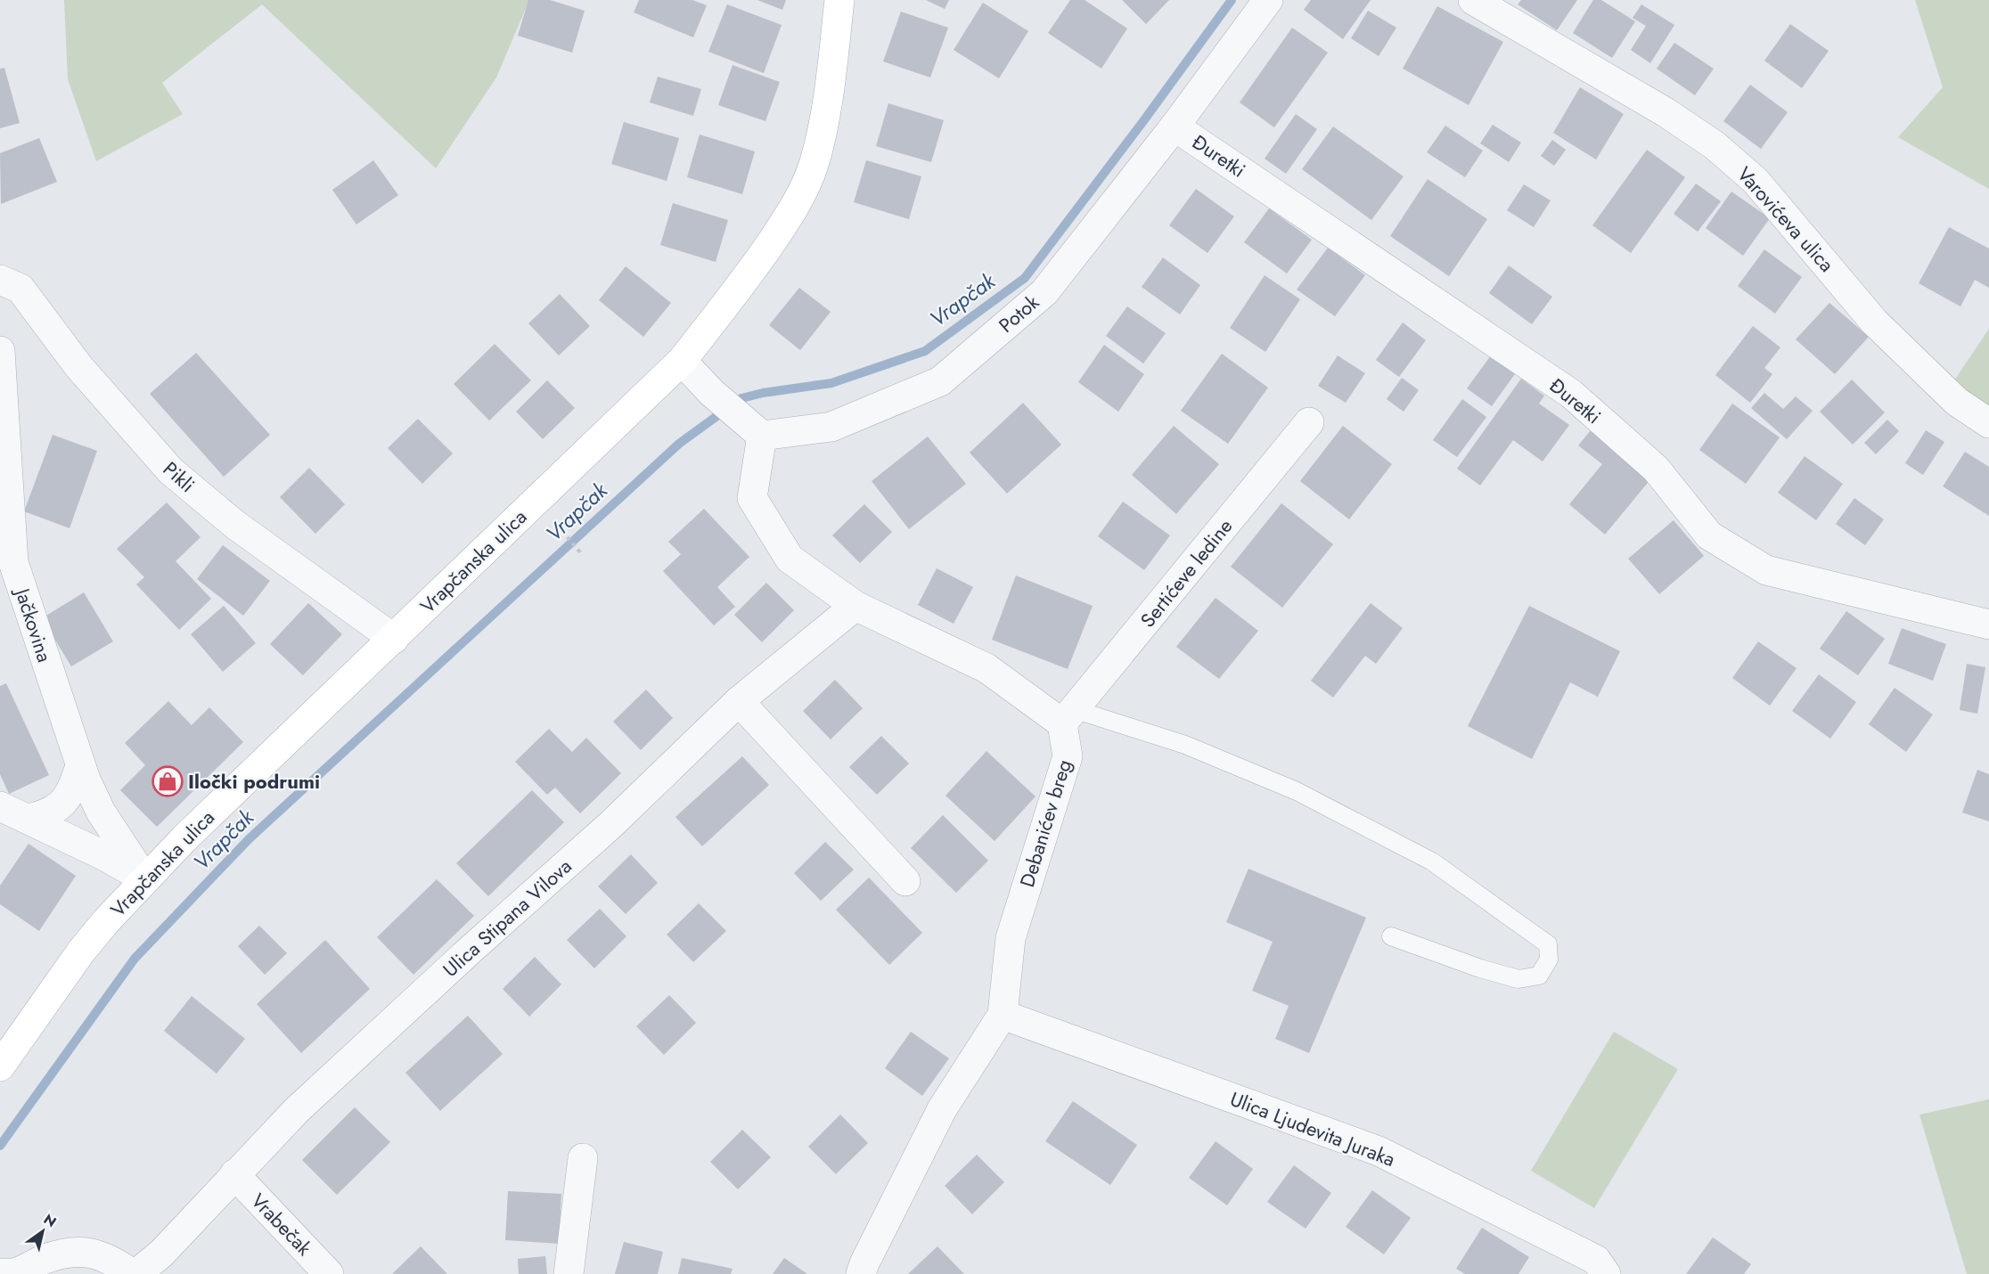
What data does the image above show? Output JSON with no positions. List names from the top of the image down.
{
  "streets": {
    "main road": ["Vrapčanska ulica"],
    "street": [
      "Đuretki",
      "Varovićeva ulica",
      "Potok",
      "Pikli",
      "Sertićeve ledine",
      "Jačkovina",
      "Debanićev breg",
      "Ulica Stipana Vilova",
      "Ulica Ljudevita Juraka",
      "Vrabečak"
    ]
  },
  "crossings": [
    ["Đuretki", "Potok"],
    ["Pikli", "Vrapčanska ulica"],
    ["Vrapčanska ulica", "Jačkovina"],
    ["Sertićeve ledine", "Debanićev breg"],
    ["Debanićev breg", "Ulica Ljudevita Juraka"],
    ["Ulica Stipana Vilova", "Vrabečak"]
  ],
  "water": ["Vrapčak"],
  "places": {
    "shop": ["Iločki podrumi"]
  },
  "north": "top right"
}
